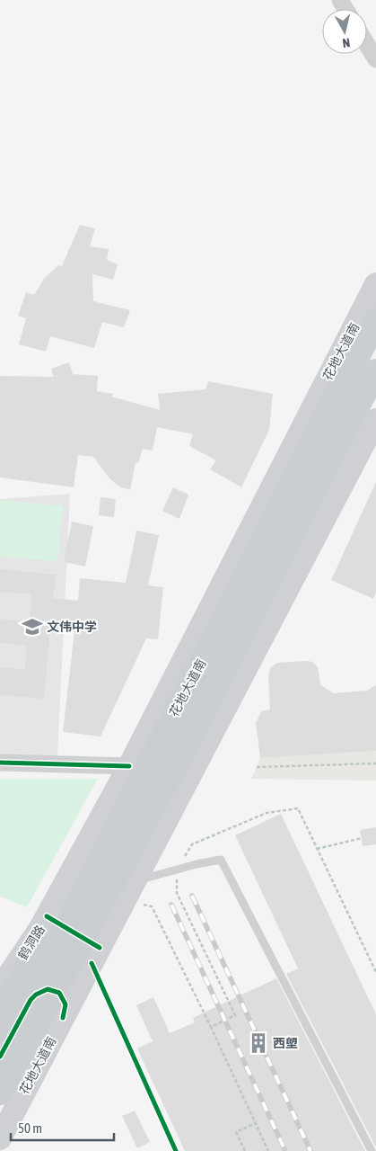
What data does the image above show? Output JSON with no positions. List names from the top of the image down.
{
  "streets": {
    "main road": ["花地大道南", "鹤洞路"]
  },
  "crossings": [
    ["花地大道南", "鹤洞路"]
  ],
  "places": {
    "school or university": ["文伟中学"],
    "building": ["西塱"]
  },
  "scale_bar": "50 m",
  "north": "bottom"
}
